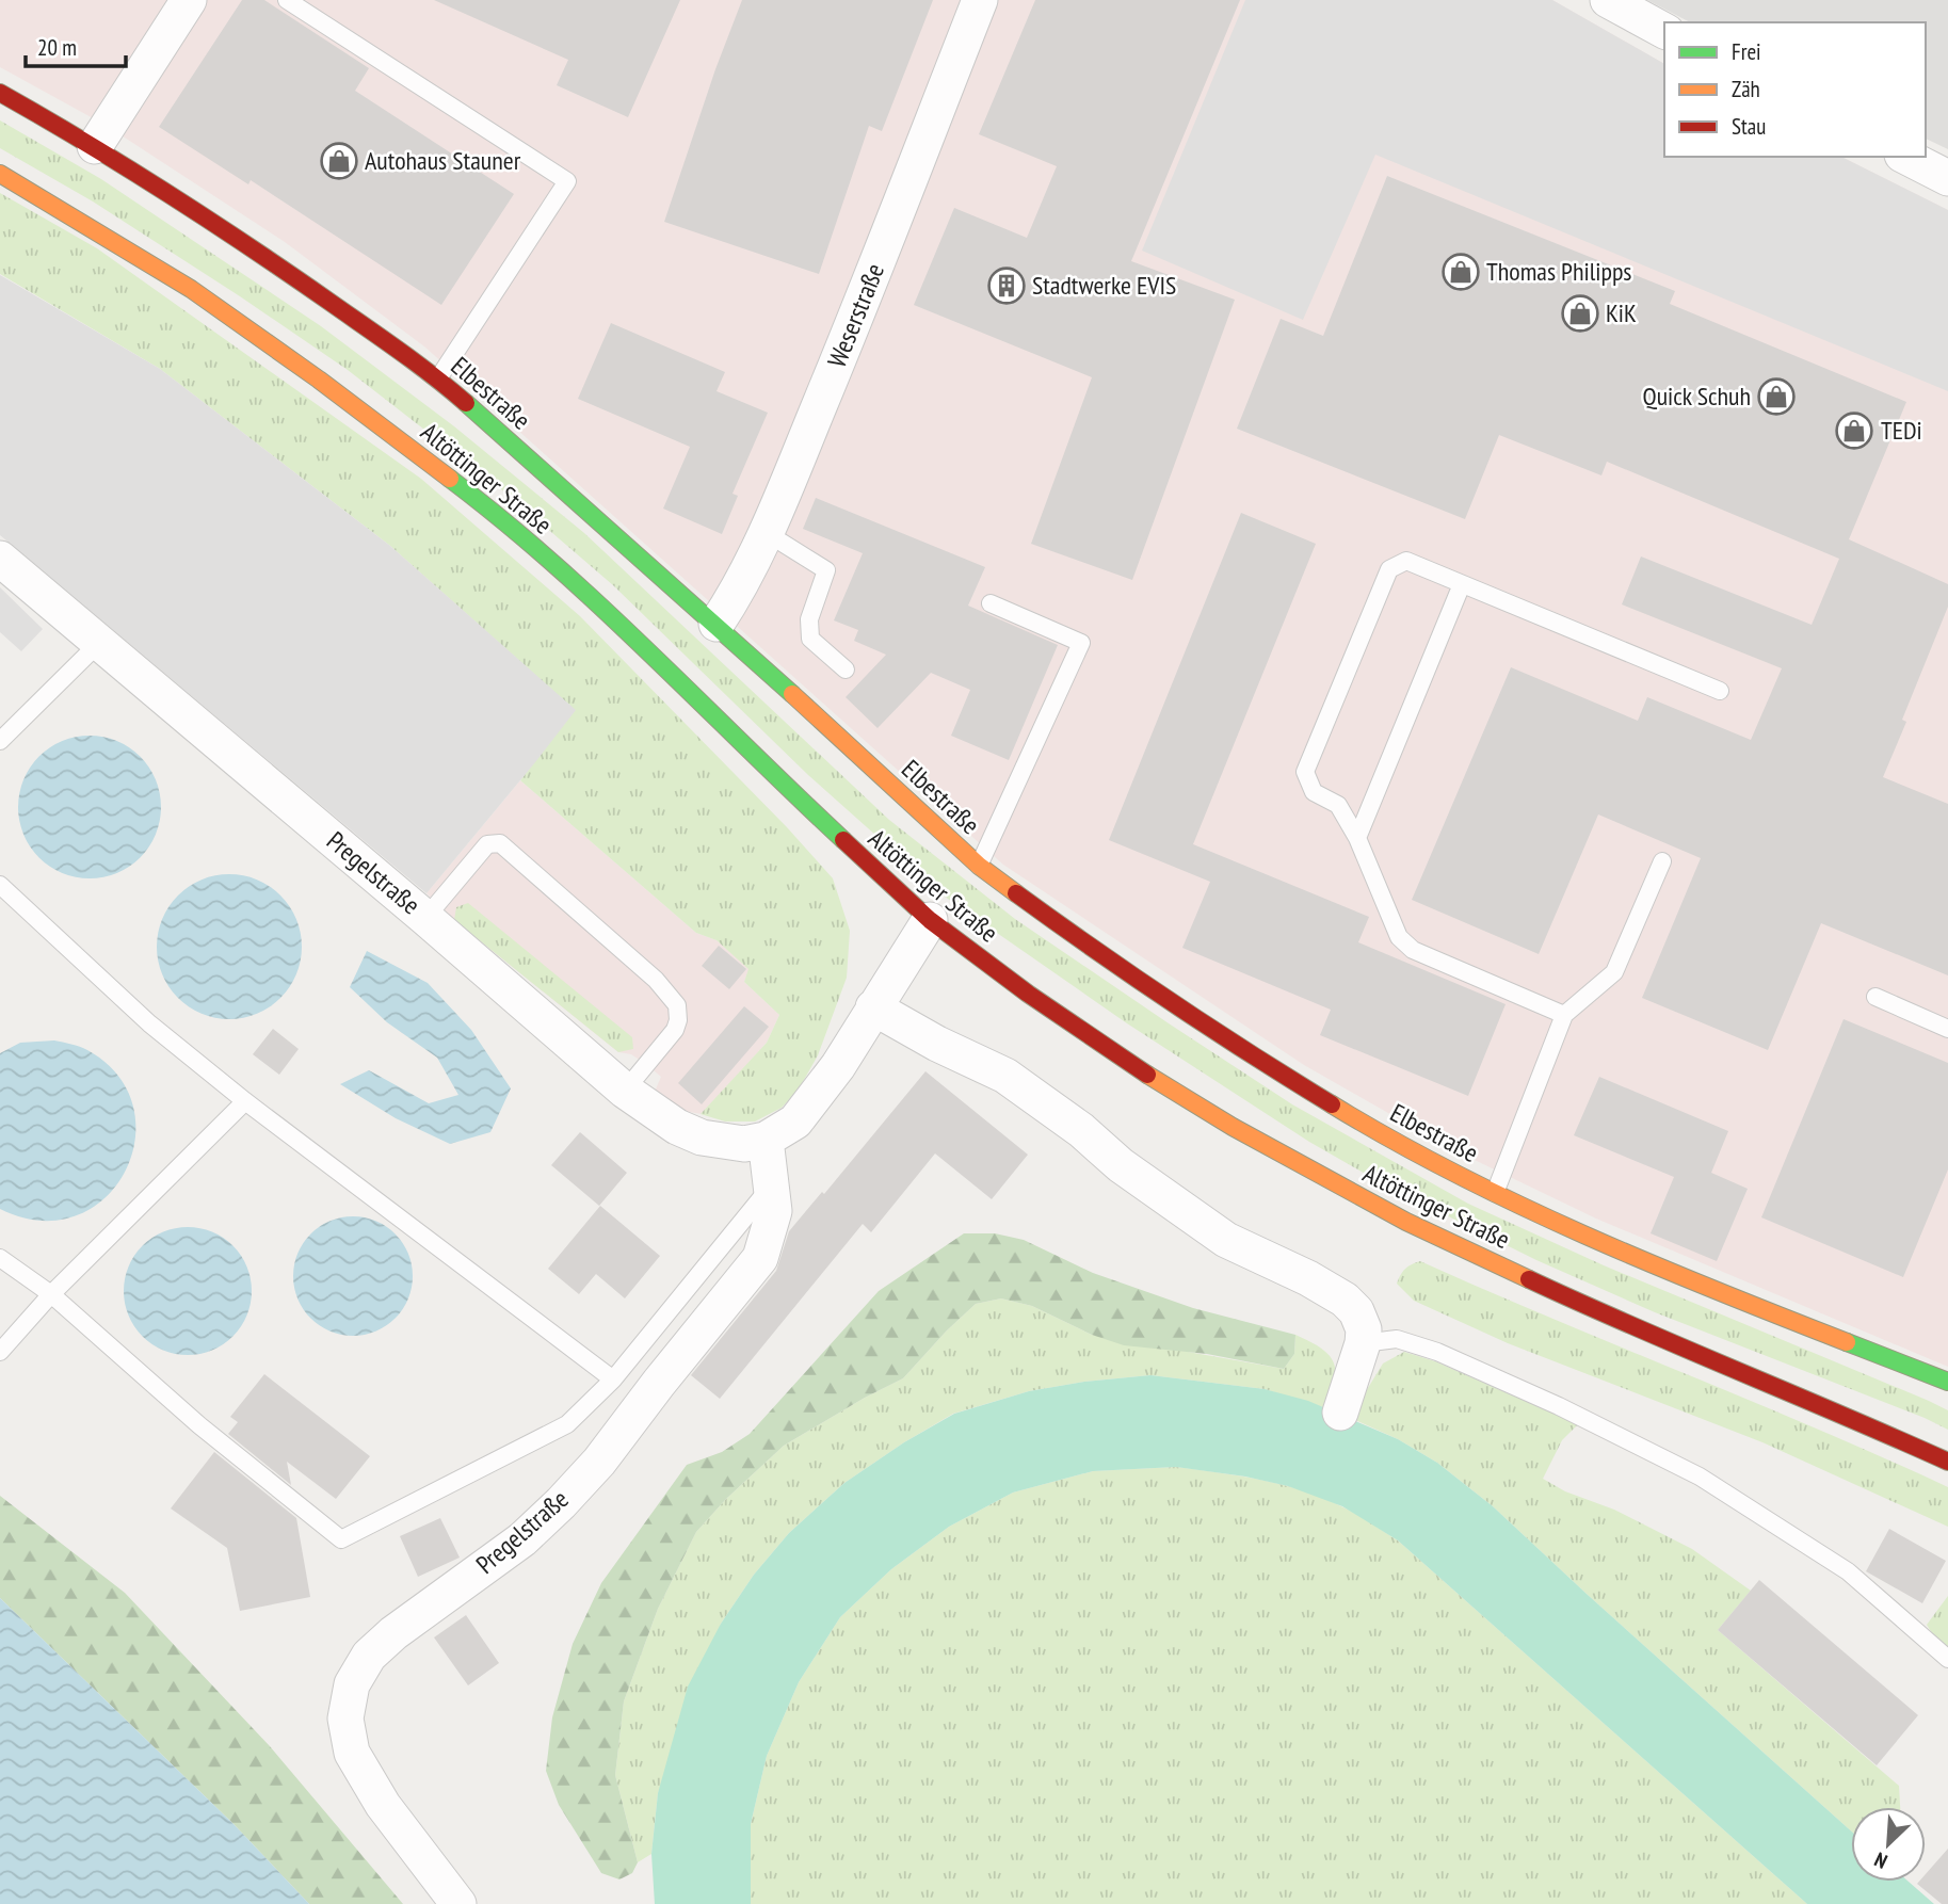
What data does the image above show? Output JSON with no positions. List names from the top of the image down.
{
  "streets": {
    "street": [
      "Weserstraße",
      "Elbestraße",
      "Altöttinger Straße",
      "Pregelstraße"
    ]
  },
  "crossings": [
    ["Weserstraße", "Elbestraße"],
    ["Altöttinger Straße", "Pregelstraße"]
  ],
  "places": {
    "shop": [
      "Autohaus Stauner",
      "Thomas Philipps",
      "KiK",
      "Quick Schuh",
      "TEDi"
    ],
    "building": ["Stadtwerke EVIS"]
  },
  "legend": ["Frei", "Zäh", "Stau"],
  "scale_bar": "20 m",
  "north": "bottom left"
}
